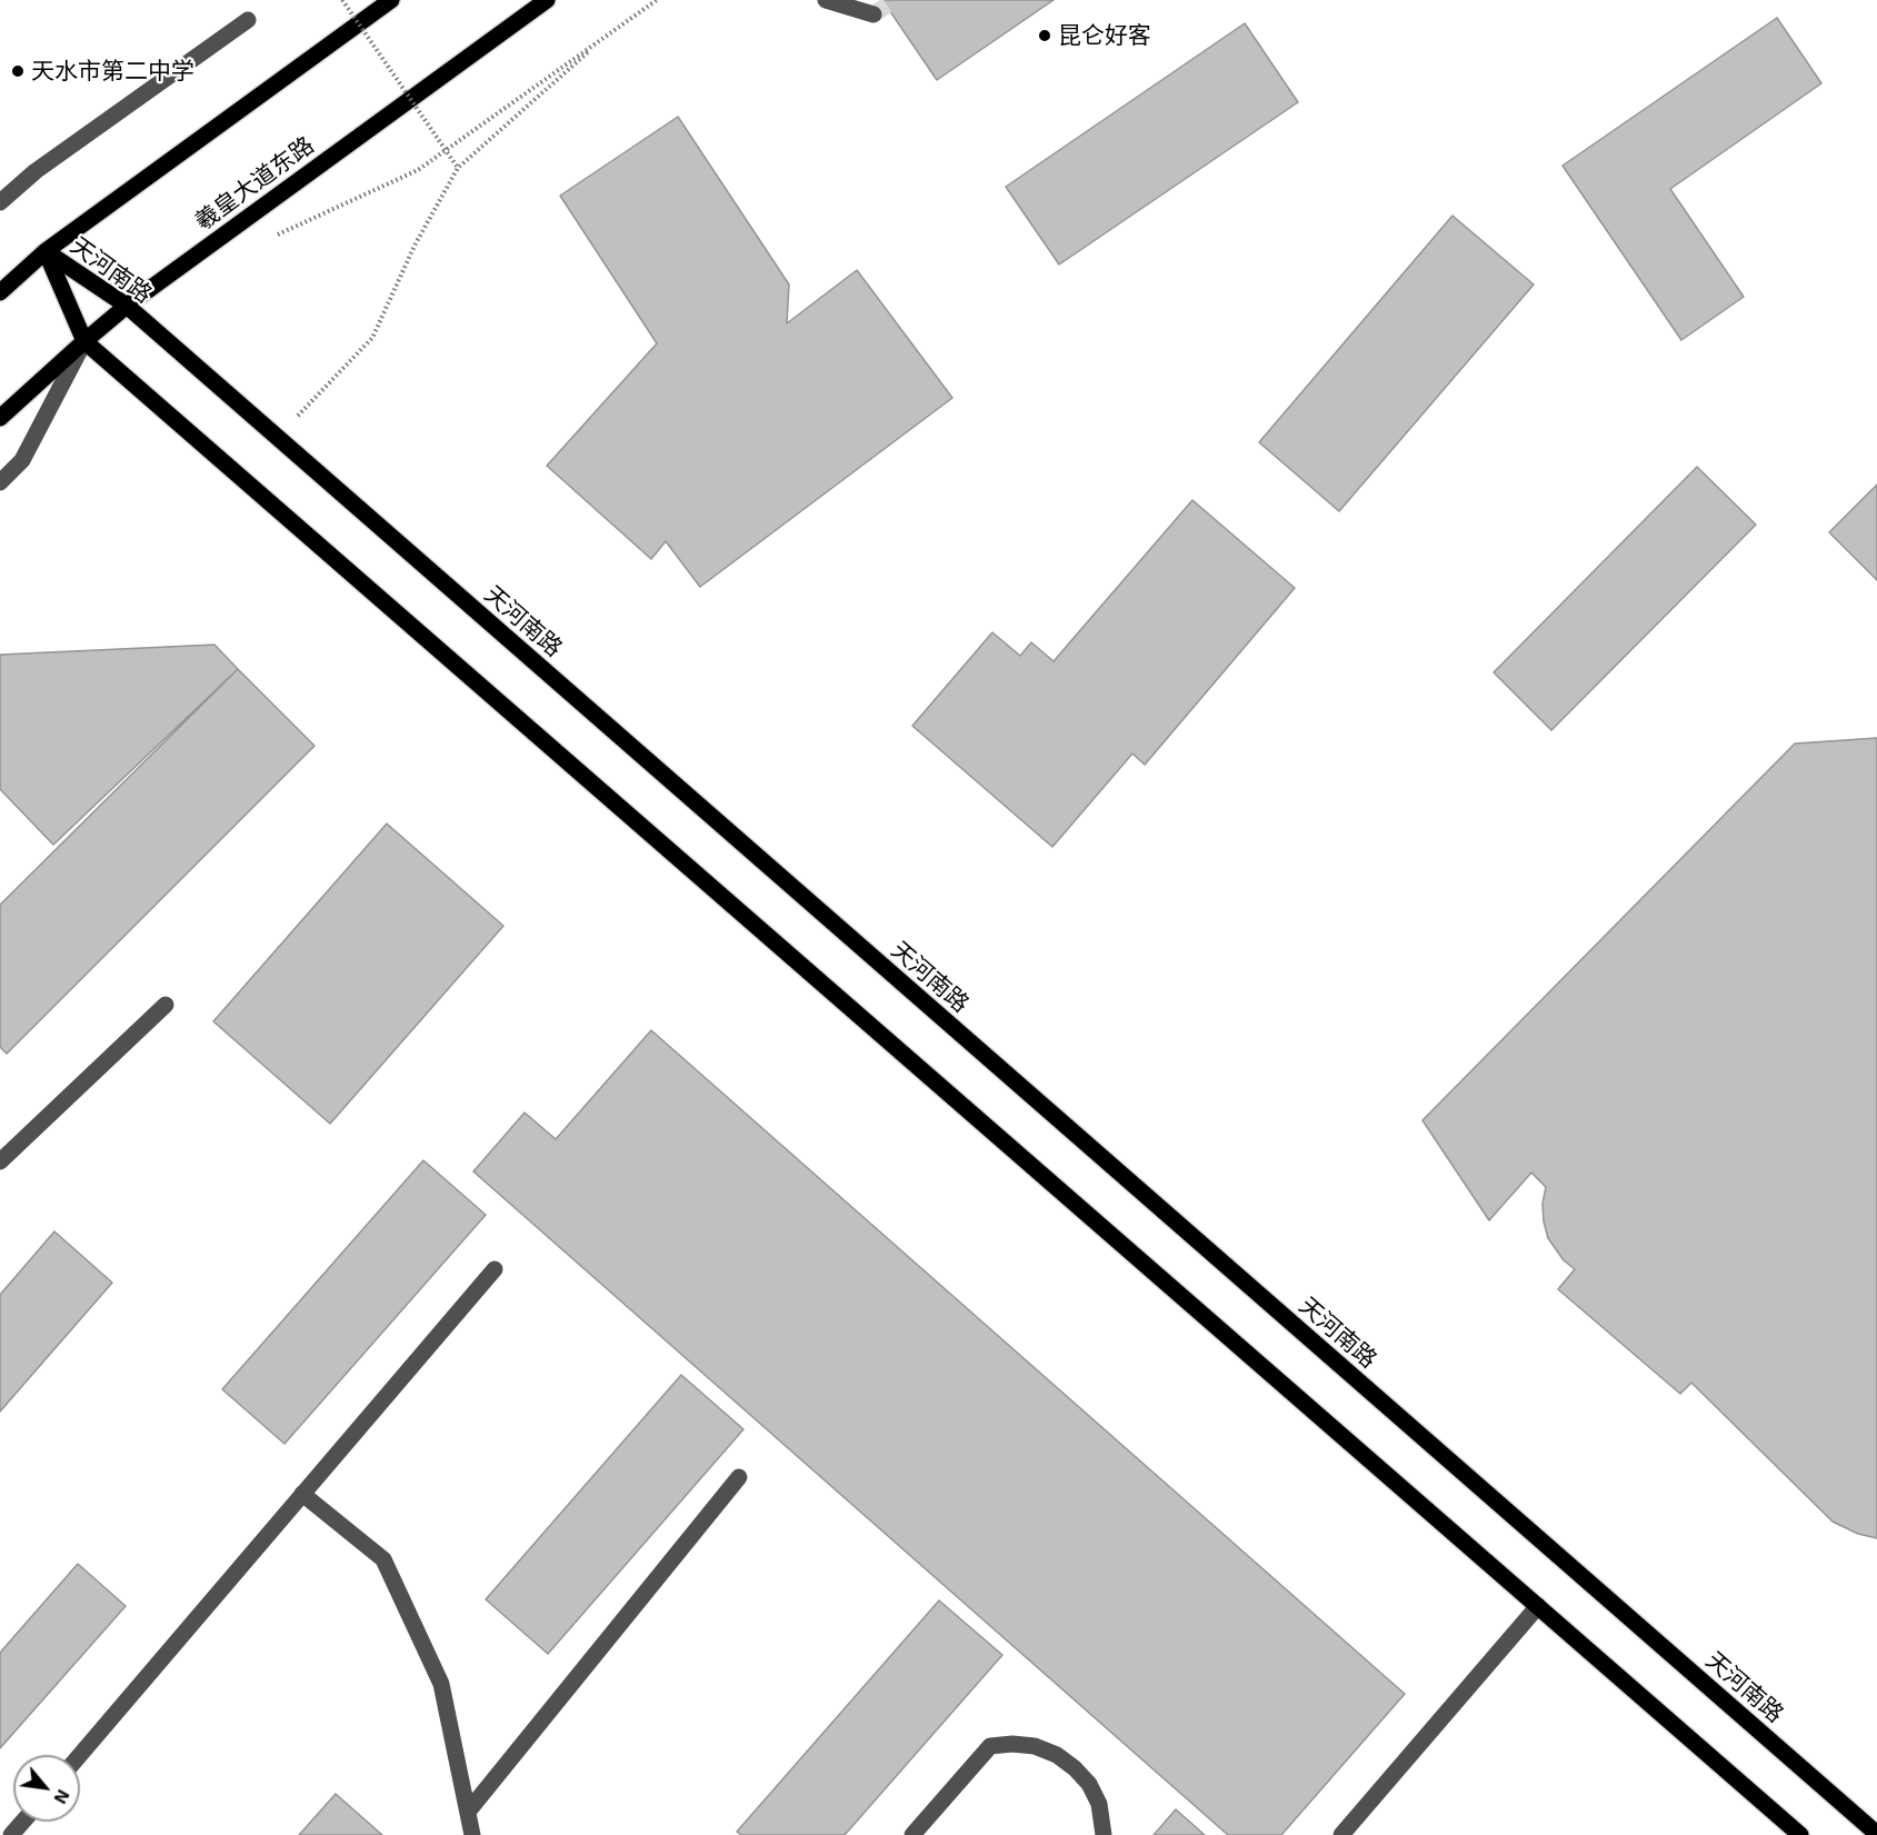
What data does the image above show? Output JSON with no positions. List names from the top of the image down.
{
  "streets": {
    "main road": ["羲皇大道东路", "天河南路"]
  },
  "crossings": [
    ["羲皇大道东路", "天河南路"]
  ],
  "places": ["昆仑好客", "天水市第二中学"],
  "north": "bottom right"
}
